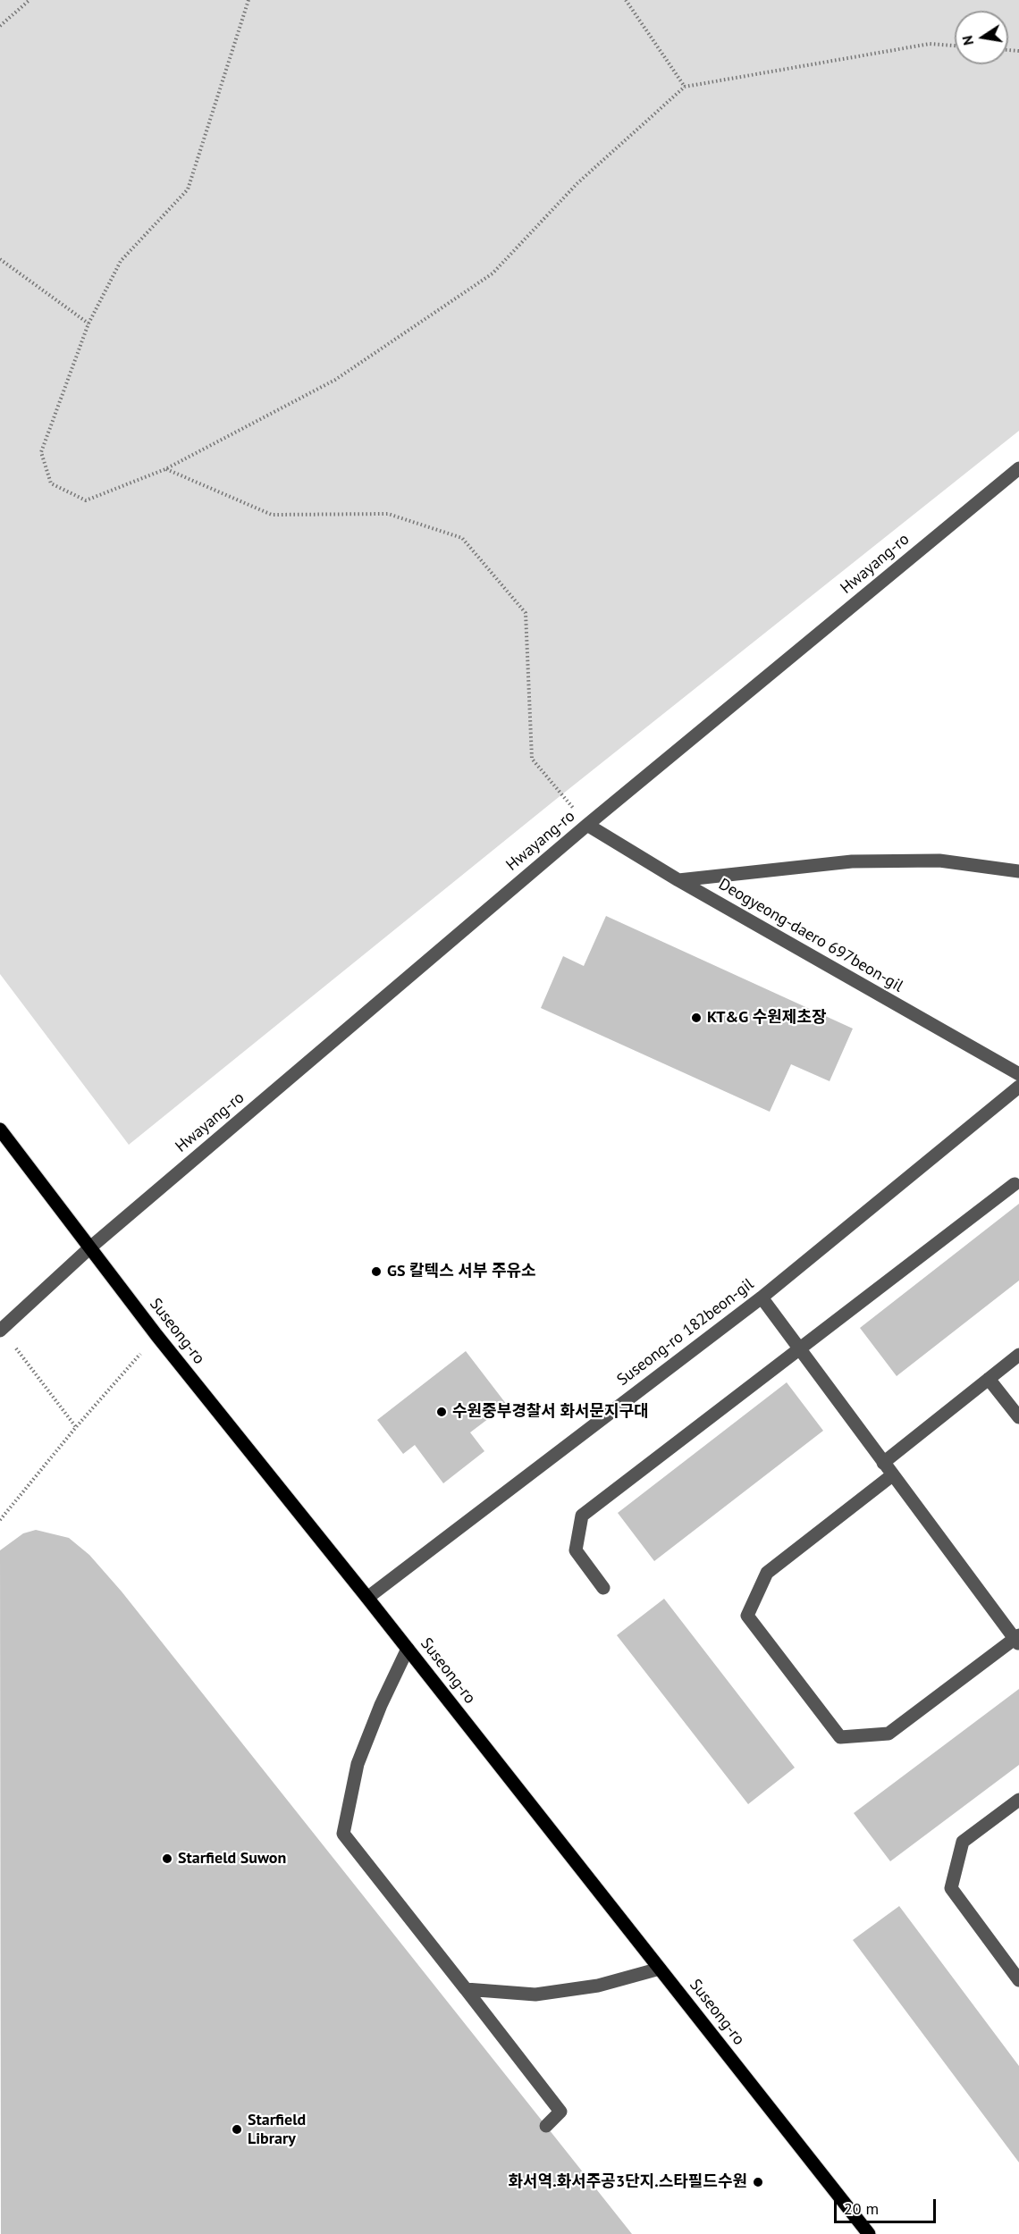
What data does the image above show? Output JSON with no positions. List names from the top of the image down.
{
  "streets": {
    "main road": ["Suseong-ro"],
    "street": ["Hwayang-ro", "Deogyeong-daero 697beon-gil", "Suseong-ro 182beon-gil"]
  },
  "crossings": [
    ["Hwayang-ro", "Deogyeong-daero 697beon-gil"],
    ["Hwayang-ro", "Suseong-ro"],
    ["Suseong-ro", "Suseong-ro 182beon-gil"]
  ],
  "places": [
    "KT&G 수원제초장",
    "GS 칼텍스 서부 주유소",
    "수원중부경찰서 화서문지구대",
    "Starfield Suwon",
    "Starfield Library",
    "화서역.화서주공3단지.스타필드수원"
  ],
  "scale_bar": "20 m",
  "north": "left"
}
